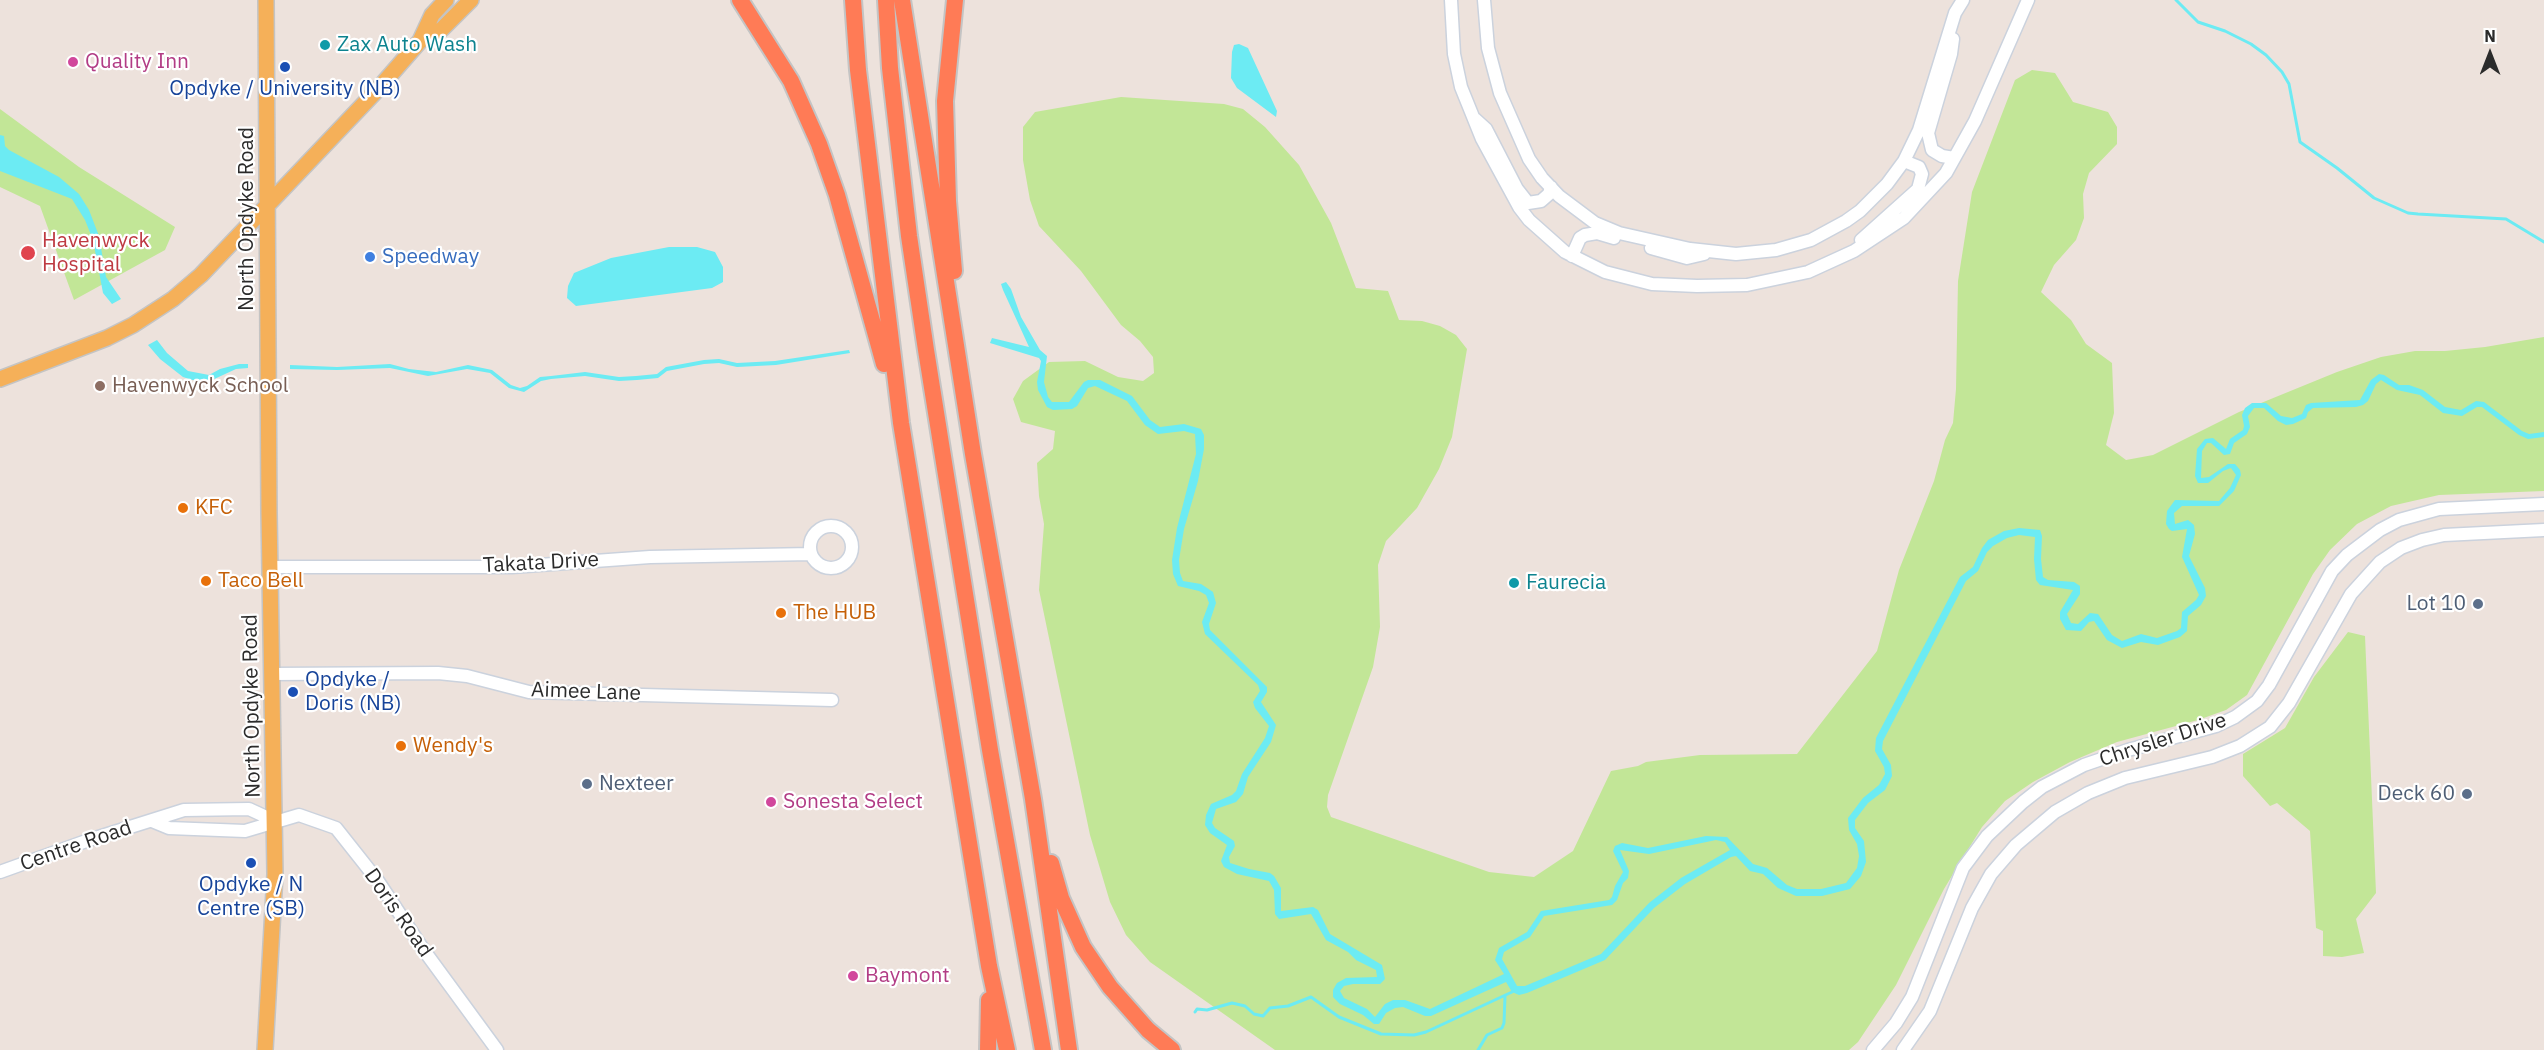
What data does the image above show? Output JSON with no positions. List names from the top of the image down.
{
  "streets": {
    "main road": ["North Opdyke Road"],
    "street": [
      "Takata Drive",
      "Aimee Lane",
      "Chrysler Drive",
      "Centre Road",
      "Doris Road"
    ]
  },
  "crossings": [
    ["North Opdyke Road", "Takata Drive"],
    ["North Opdyke Road", "Aimee Lane"],
    ["North Opdyke Road", "Centre Road"],
    ["North Opdyke Road", "Doris Road"],
    ["Centre Road", "Doris Road"]
  ],
  "places": [
    "Zax Auto Wash",
    "Quality Inn",
    "Opdyke / University (NB)",
    "Havenwyck Hospital",
    "Speedway",
    "Havenwyck School",
    "KFC",
    "Taco Bell",
    "Faurecia",
    "Lot 10",
    "The HUB",
    "Opdyke / Doris (NB)",
    "Wendy's",
    "Nexteer",
    "Deck 60",
    "Sonesta Select",
    "Opdyke / N Centre (SB)",
    "Baymont"
  ],
  "north": "top"
}
